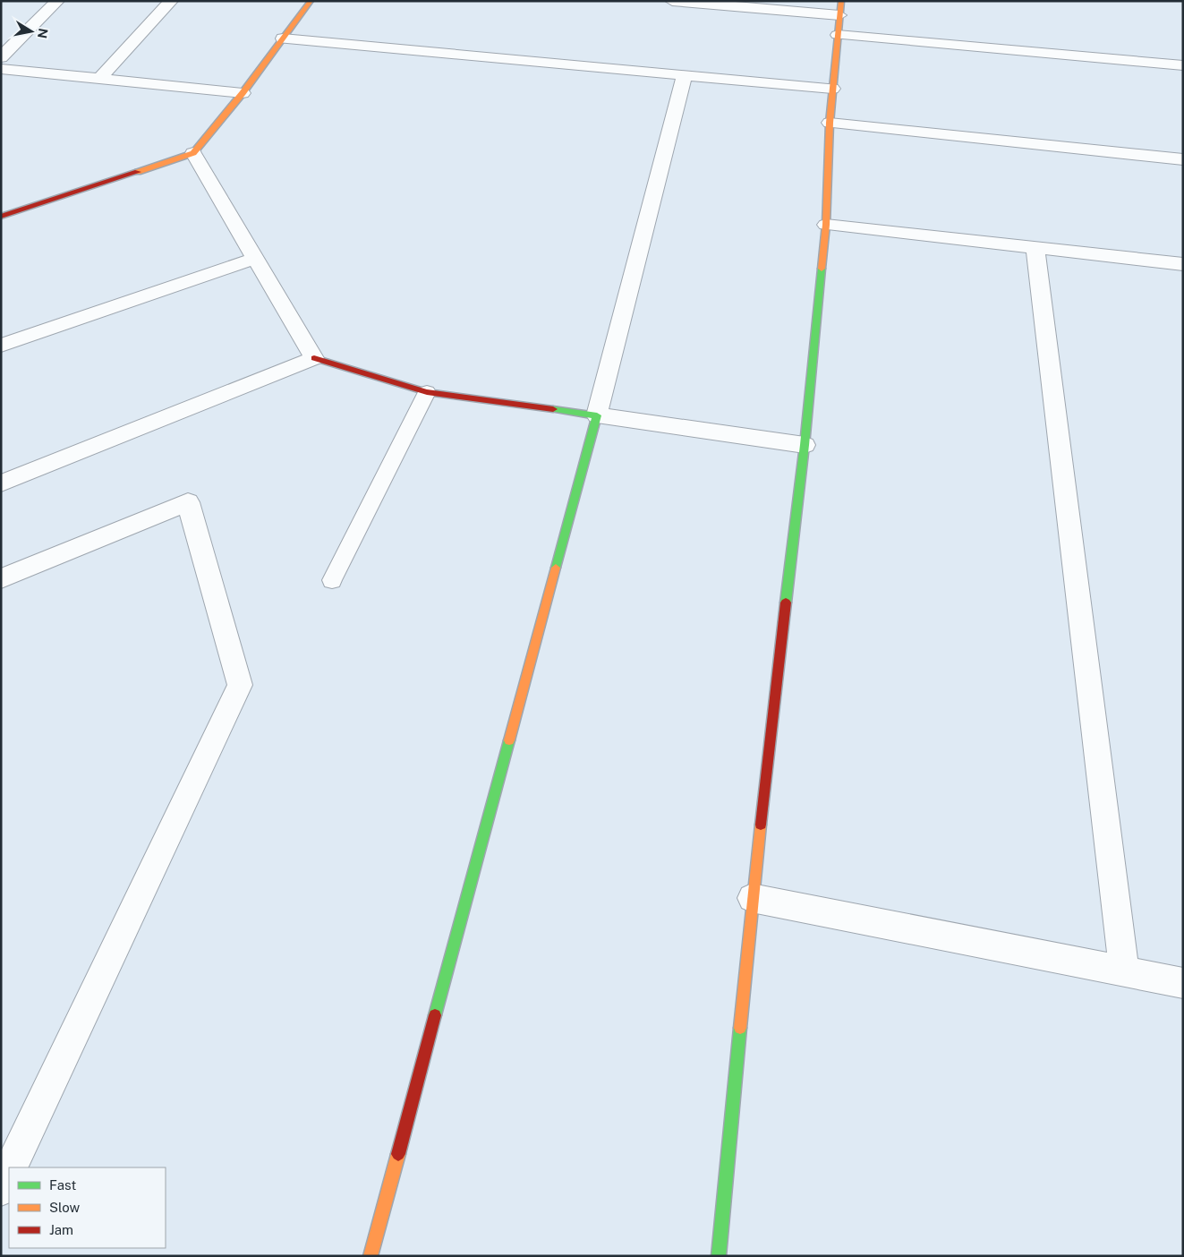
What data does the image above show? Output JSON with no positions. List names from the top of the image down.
{
  "legend": ["Fast", "Slow", "Jam"],
  "north": "right"
}
